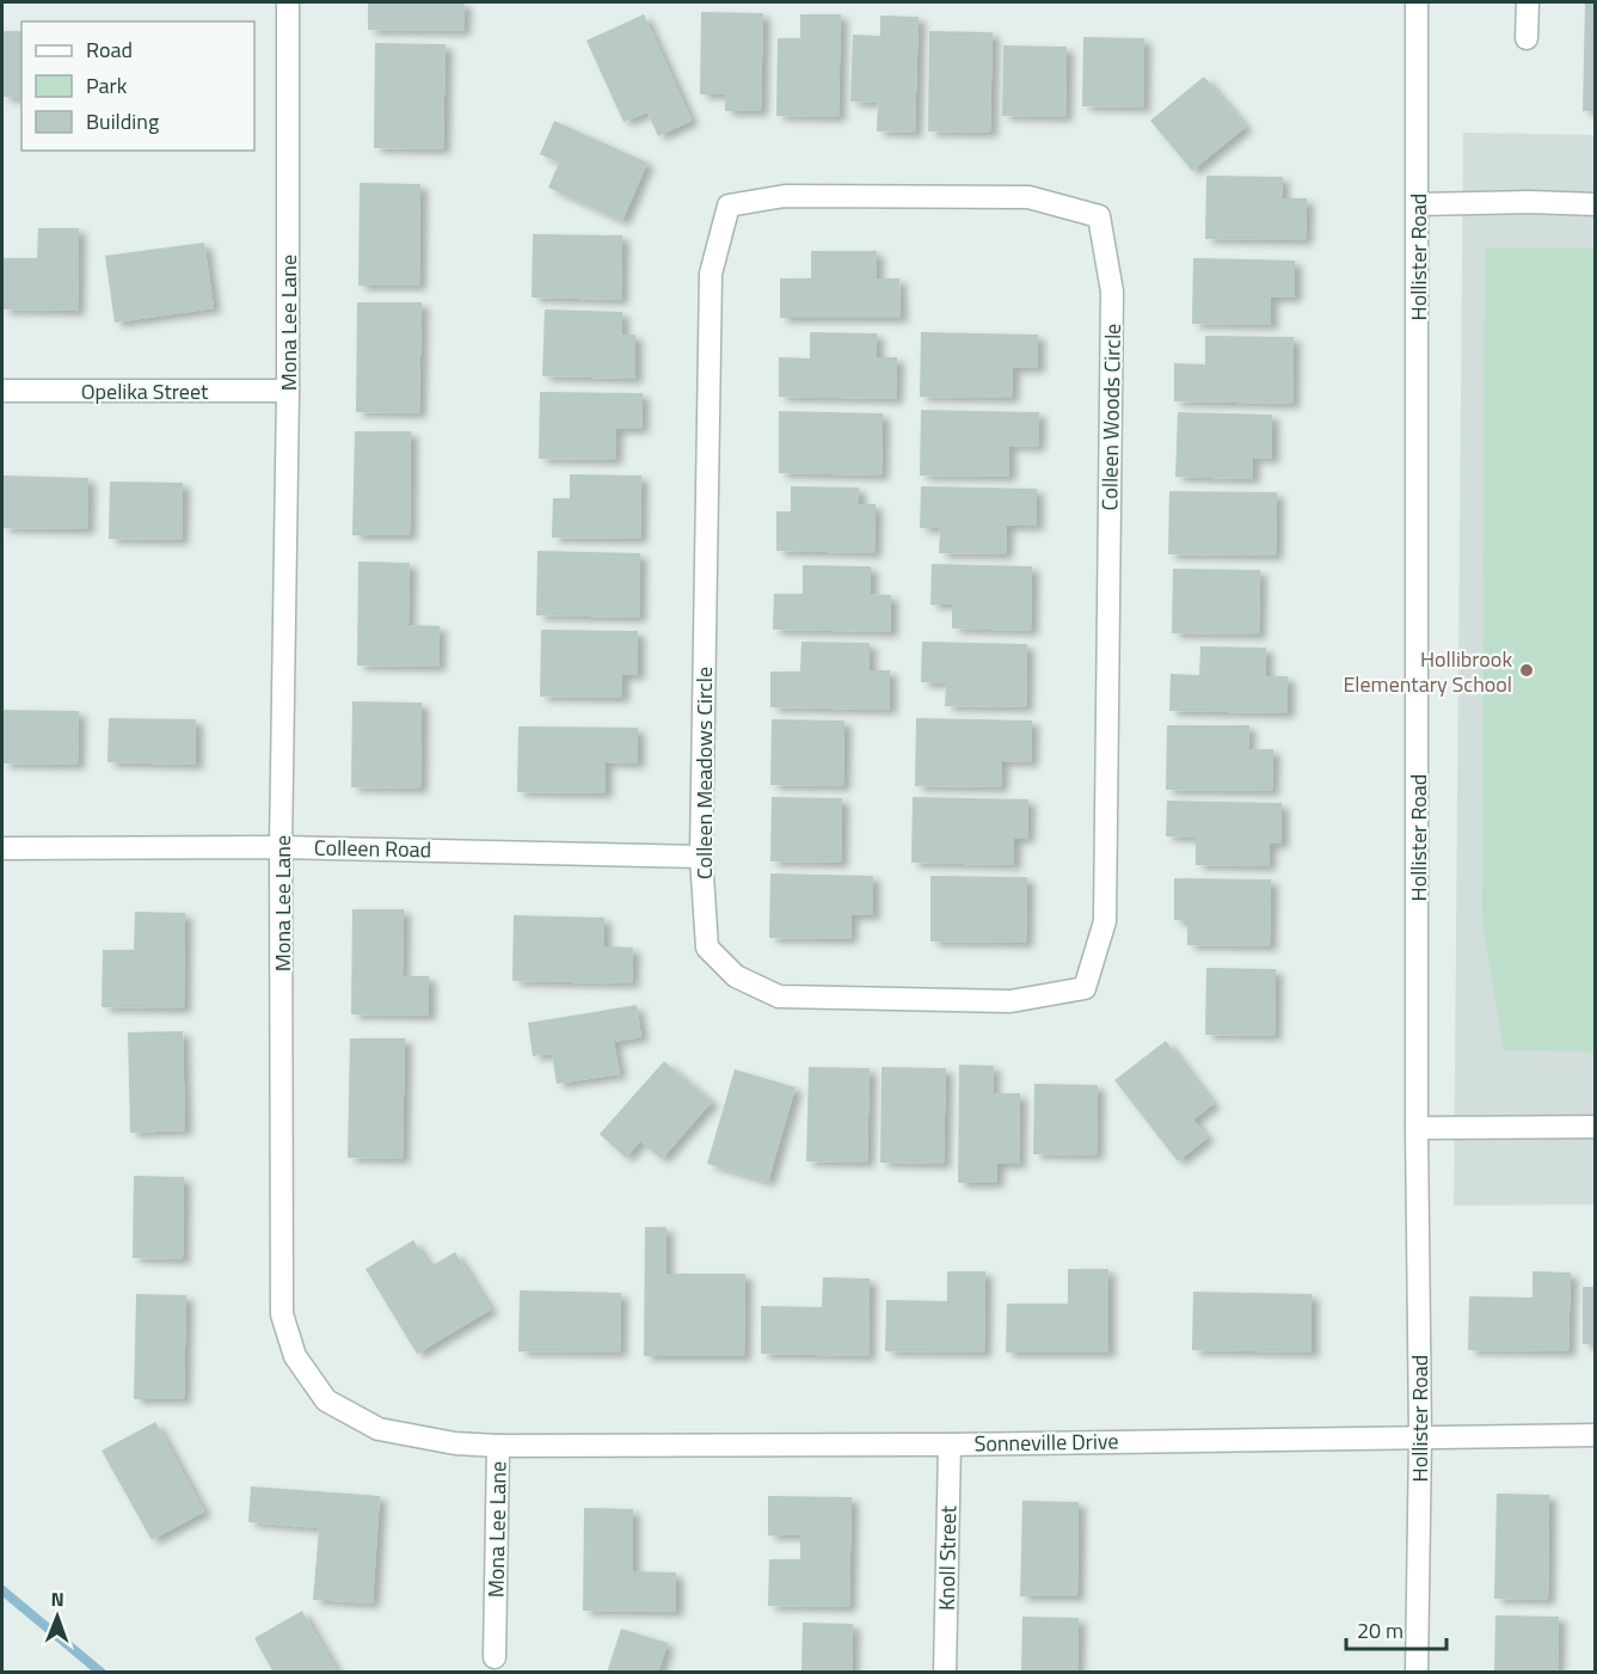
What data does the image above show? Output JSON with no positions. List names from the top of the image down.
{
  "streets": {
    "street": [
      "Hollister Road",
      "Mona Lee Lane",
      "Opelika Street",
      "Colleen Woods Circle",
      "Colleen Meadows Circle",
      "Colleen Road",
      "Sonneville Drive",
      "Knoll Street"
    ]
  },
  "crossings": [
    ["Hollister Road", "Sonneville Drive"],
    ["Mona Lee Lane", "Opelika Street"],
    ["Mona Lee Lane", "Colleen Road"],
    ["Mona Lee Lane", "Sonneville Drive"],
    ["Colleen Woods Circle", "Colleen Meadows Circle"],
    ["Colleen Meadows Circle", "Colleen Road"],
    ["Sonneville Drive", "Knoll Street"]
  ],
  "places": ["Hollibrook Elementary School"],
  "legend": ["Road", "Park", "Building"],
  "scale_bar": "20 m",
  "north": "top"
}
